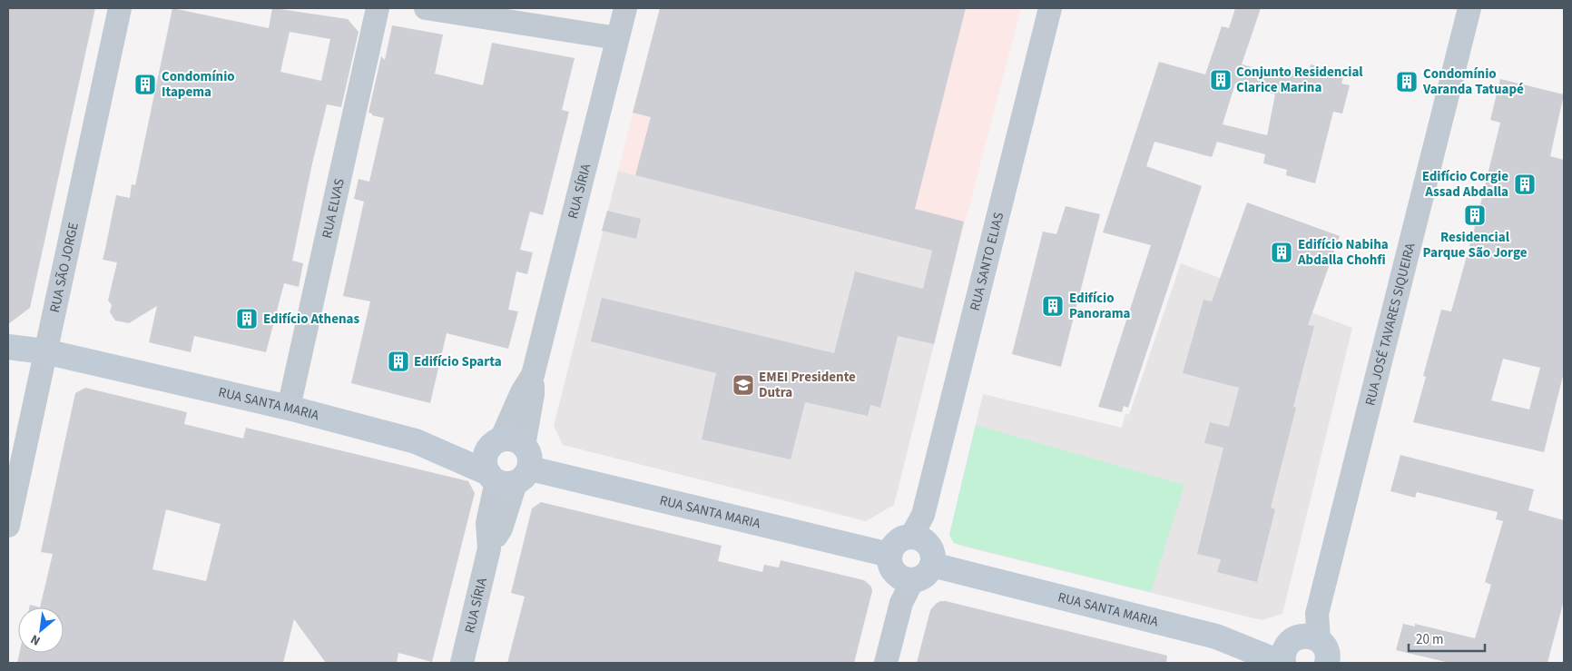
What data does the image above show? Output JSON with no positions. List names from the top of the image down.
{
  "streets": {
    "street": [
      "RUA SÍRIA",
      "RUA ELVAS",
      "RUA SANTO ELIAS",
      "RUA SÃO JORGE",
      "RUA JOSÉ TAVARES SIQUEIRA",
      "RUA SANTA MARIA"
    ]
  },
  "crossings": [
    ["RUA SÍRIA", "RUA SANTA MARIA"],
    ["RUA ELVAS", "RUA SANTA MARIA"],
    ["RUA SANTO ELIAS", "RUA SANTA MARIA"],
    ["RUA SÃO JORGE", "RUA SANTA MARIA"]
  ],
  "places": {
    "building": [
      "Conjunto Residencial Clarice Marina",
      "Condomínio Varanda Tatuapé",
      "Condomínio Itapema",
      "Edifício Corgie Assad Abdalla",
      "Residencial Parque São Jorge",
      "Edifício Nabiha Abdalla Chohfi",
      "Edifício Panorama",
      "Edifício Athenas",
      "Edifício Sparta"
    ],
    "school or university": ["EMEI Presidente Dutra"]
  },
  "scale_bar": "20 m",
  "north": "bottom left"
}
